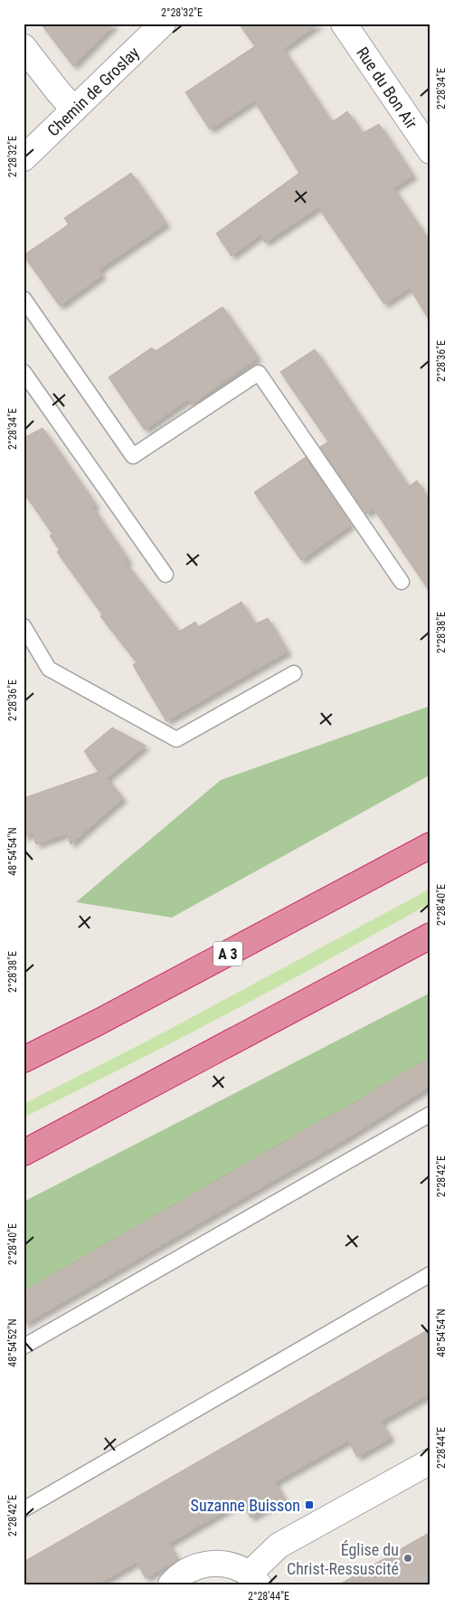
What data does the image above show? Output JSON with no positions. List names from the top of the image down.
{
  "streets": {
    "highway": ["A 3"],
    "street": ["Rue du Bon Air", "Chemin de Groslay"]
  },
  "places": {
    "transit": ["Suzanne Buisson"],
    "other": ["Église du Christ-Ressuscité"]
  },
  "coordinates": [
    "2°28'32\"E",
    "2°28'34\"E",
    "2°28'36\"E",
    "2°28'38\"E",
    "48°54'54\"N",
    "2°28'40\"E",
    "2°28'42\"E",
    "48°54'52\"N",
    "2°28'44\"E"
  ]
}
